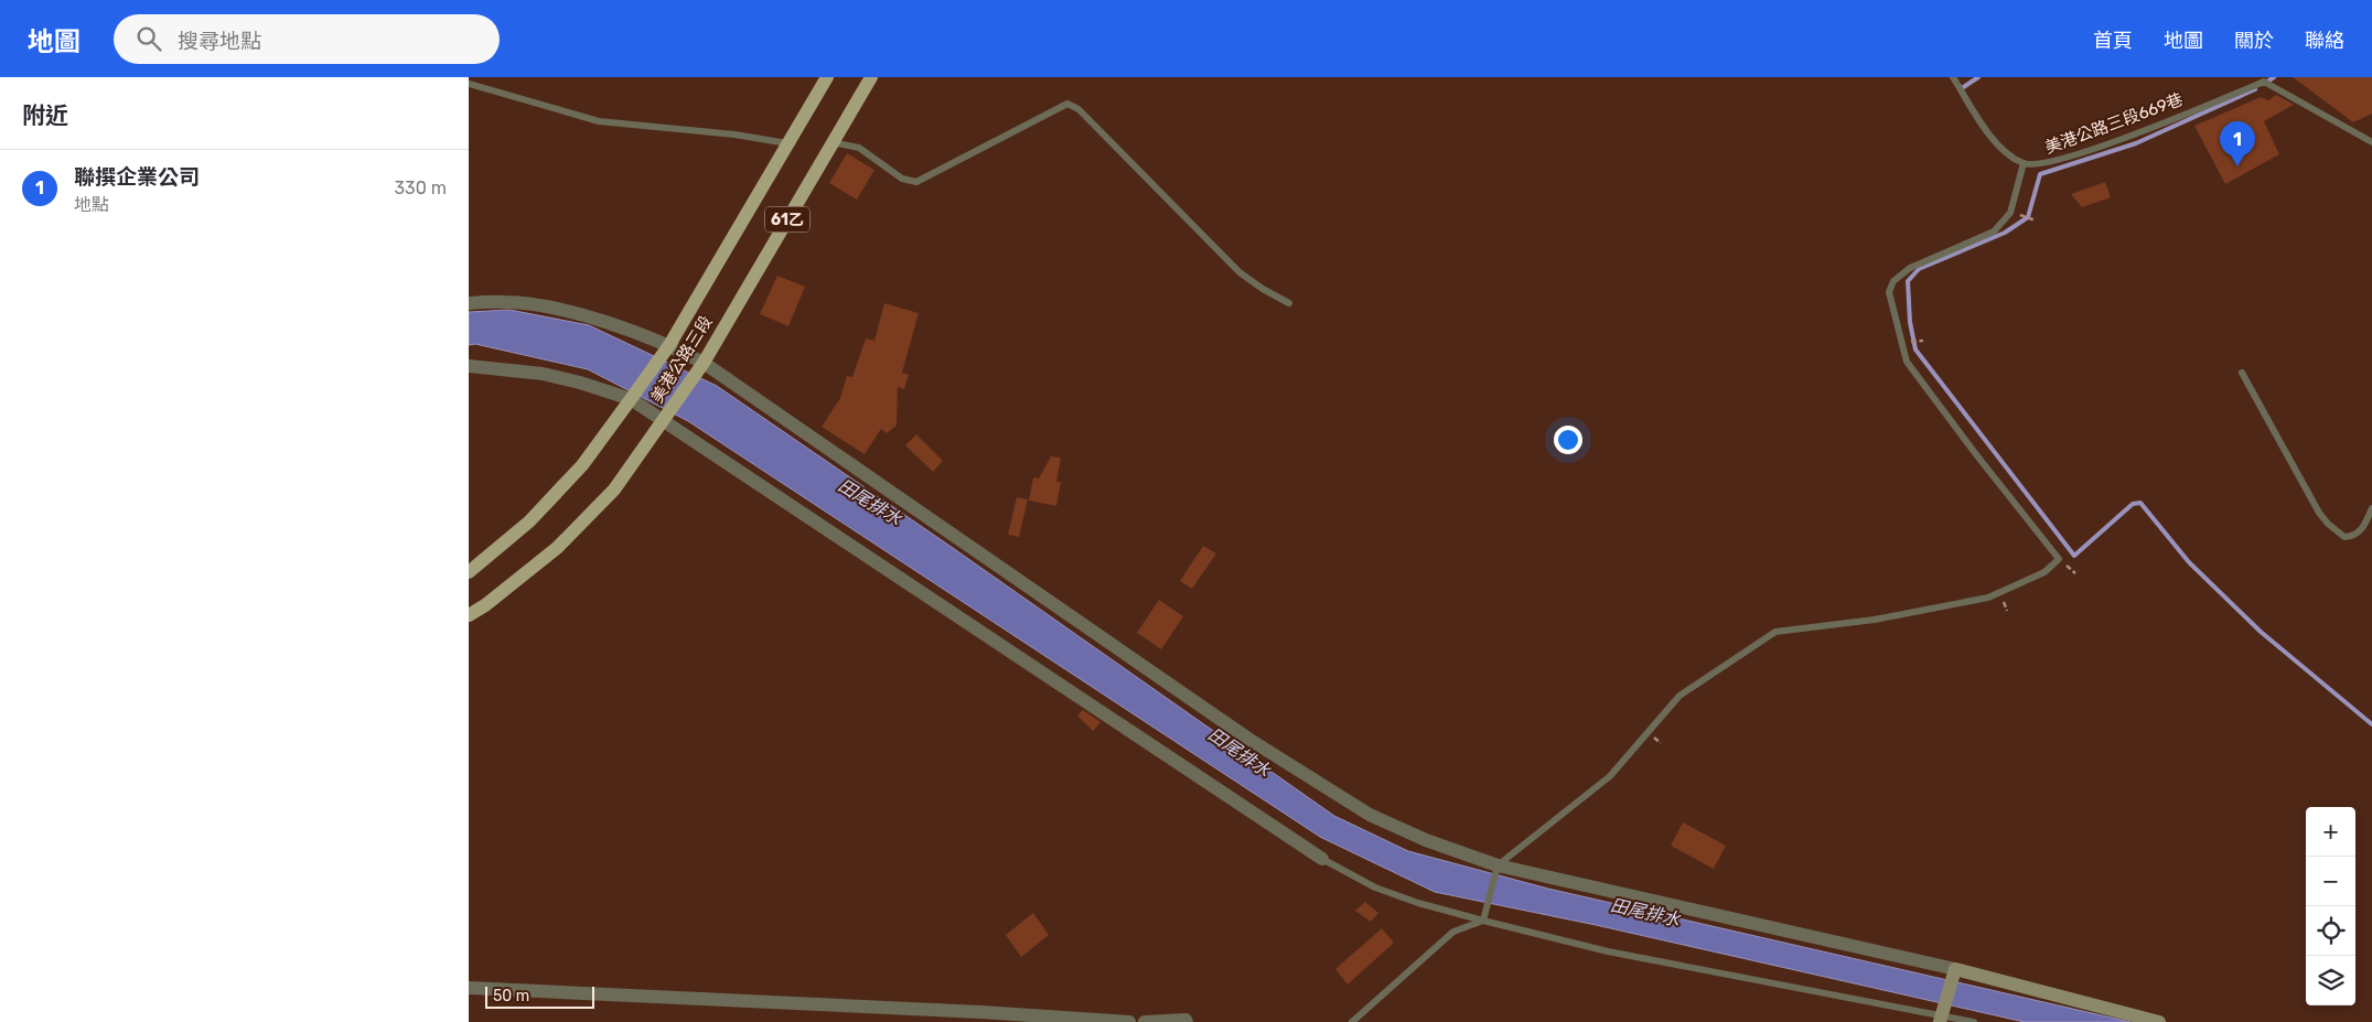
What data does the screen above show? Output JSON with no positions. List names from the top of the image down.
{
  "streets": {
    "main road": ["61乙", "美港公路三段"],
    "lane": ["美港公路三段669巷"]
  },
  "water": ["田尾排水"],
  "scale_bar": "50 m",
  "page": {
    "header": "地圖",
    "search": "搜尋地點",
    "nav": [
      "首頁",
      "地圖",
      "關於",
      "聯絡"
    ],
    "heading": "附近",
    "pins": "1",
    "list": [
      {
        "mark": "1",
        "name": "聯撰企業公司",
        "note": "地點",
        "value": "330 m"
      }
    ],
    "map_buttons": ["+", "−"],
    "scale": "50 m"
  }
}
